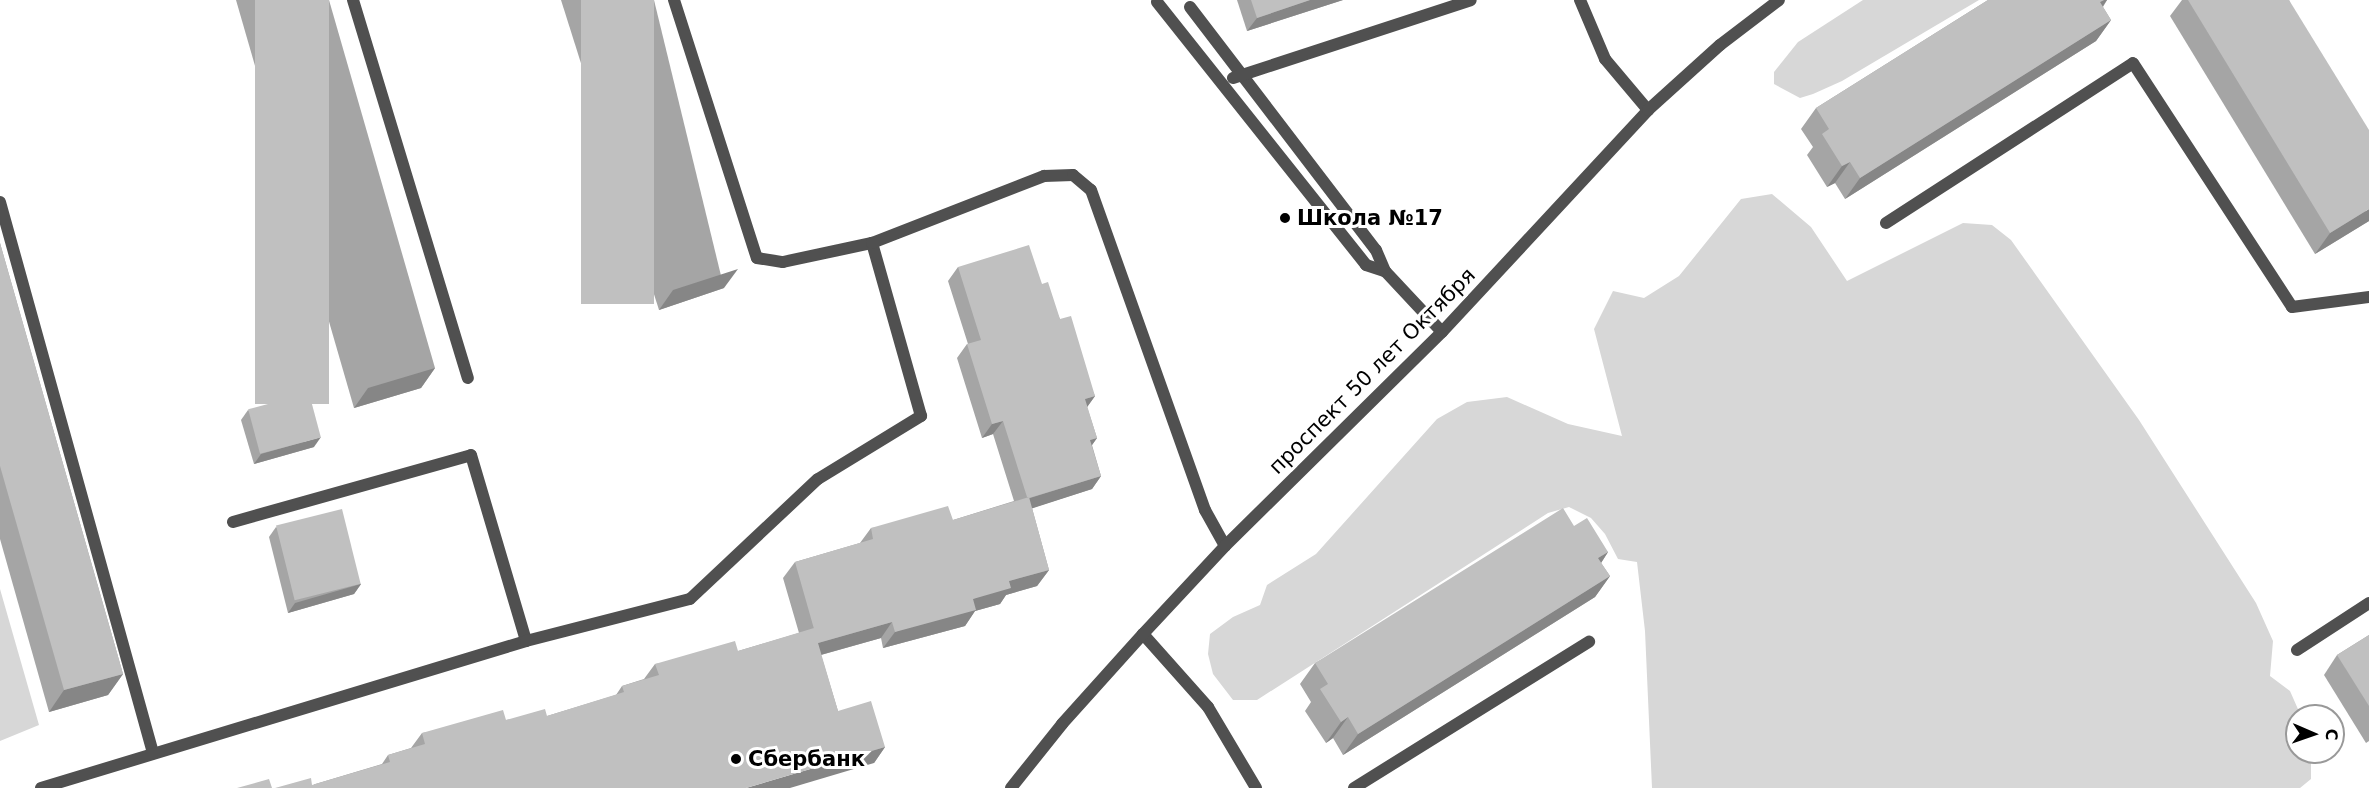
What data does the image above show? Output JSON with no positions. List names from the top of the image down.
{
  "streets": {
    "street": ["проспект 50 лет Октября"]
  },
  "places": ["Школа №17", "Сбербанк"],
  "north": "right"
}
